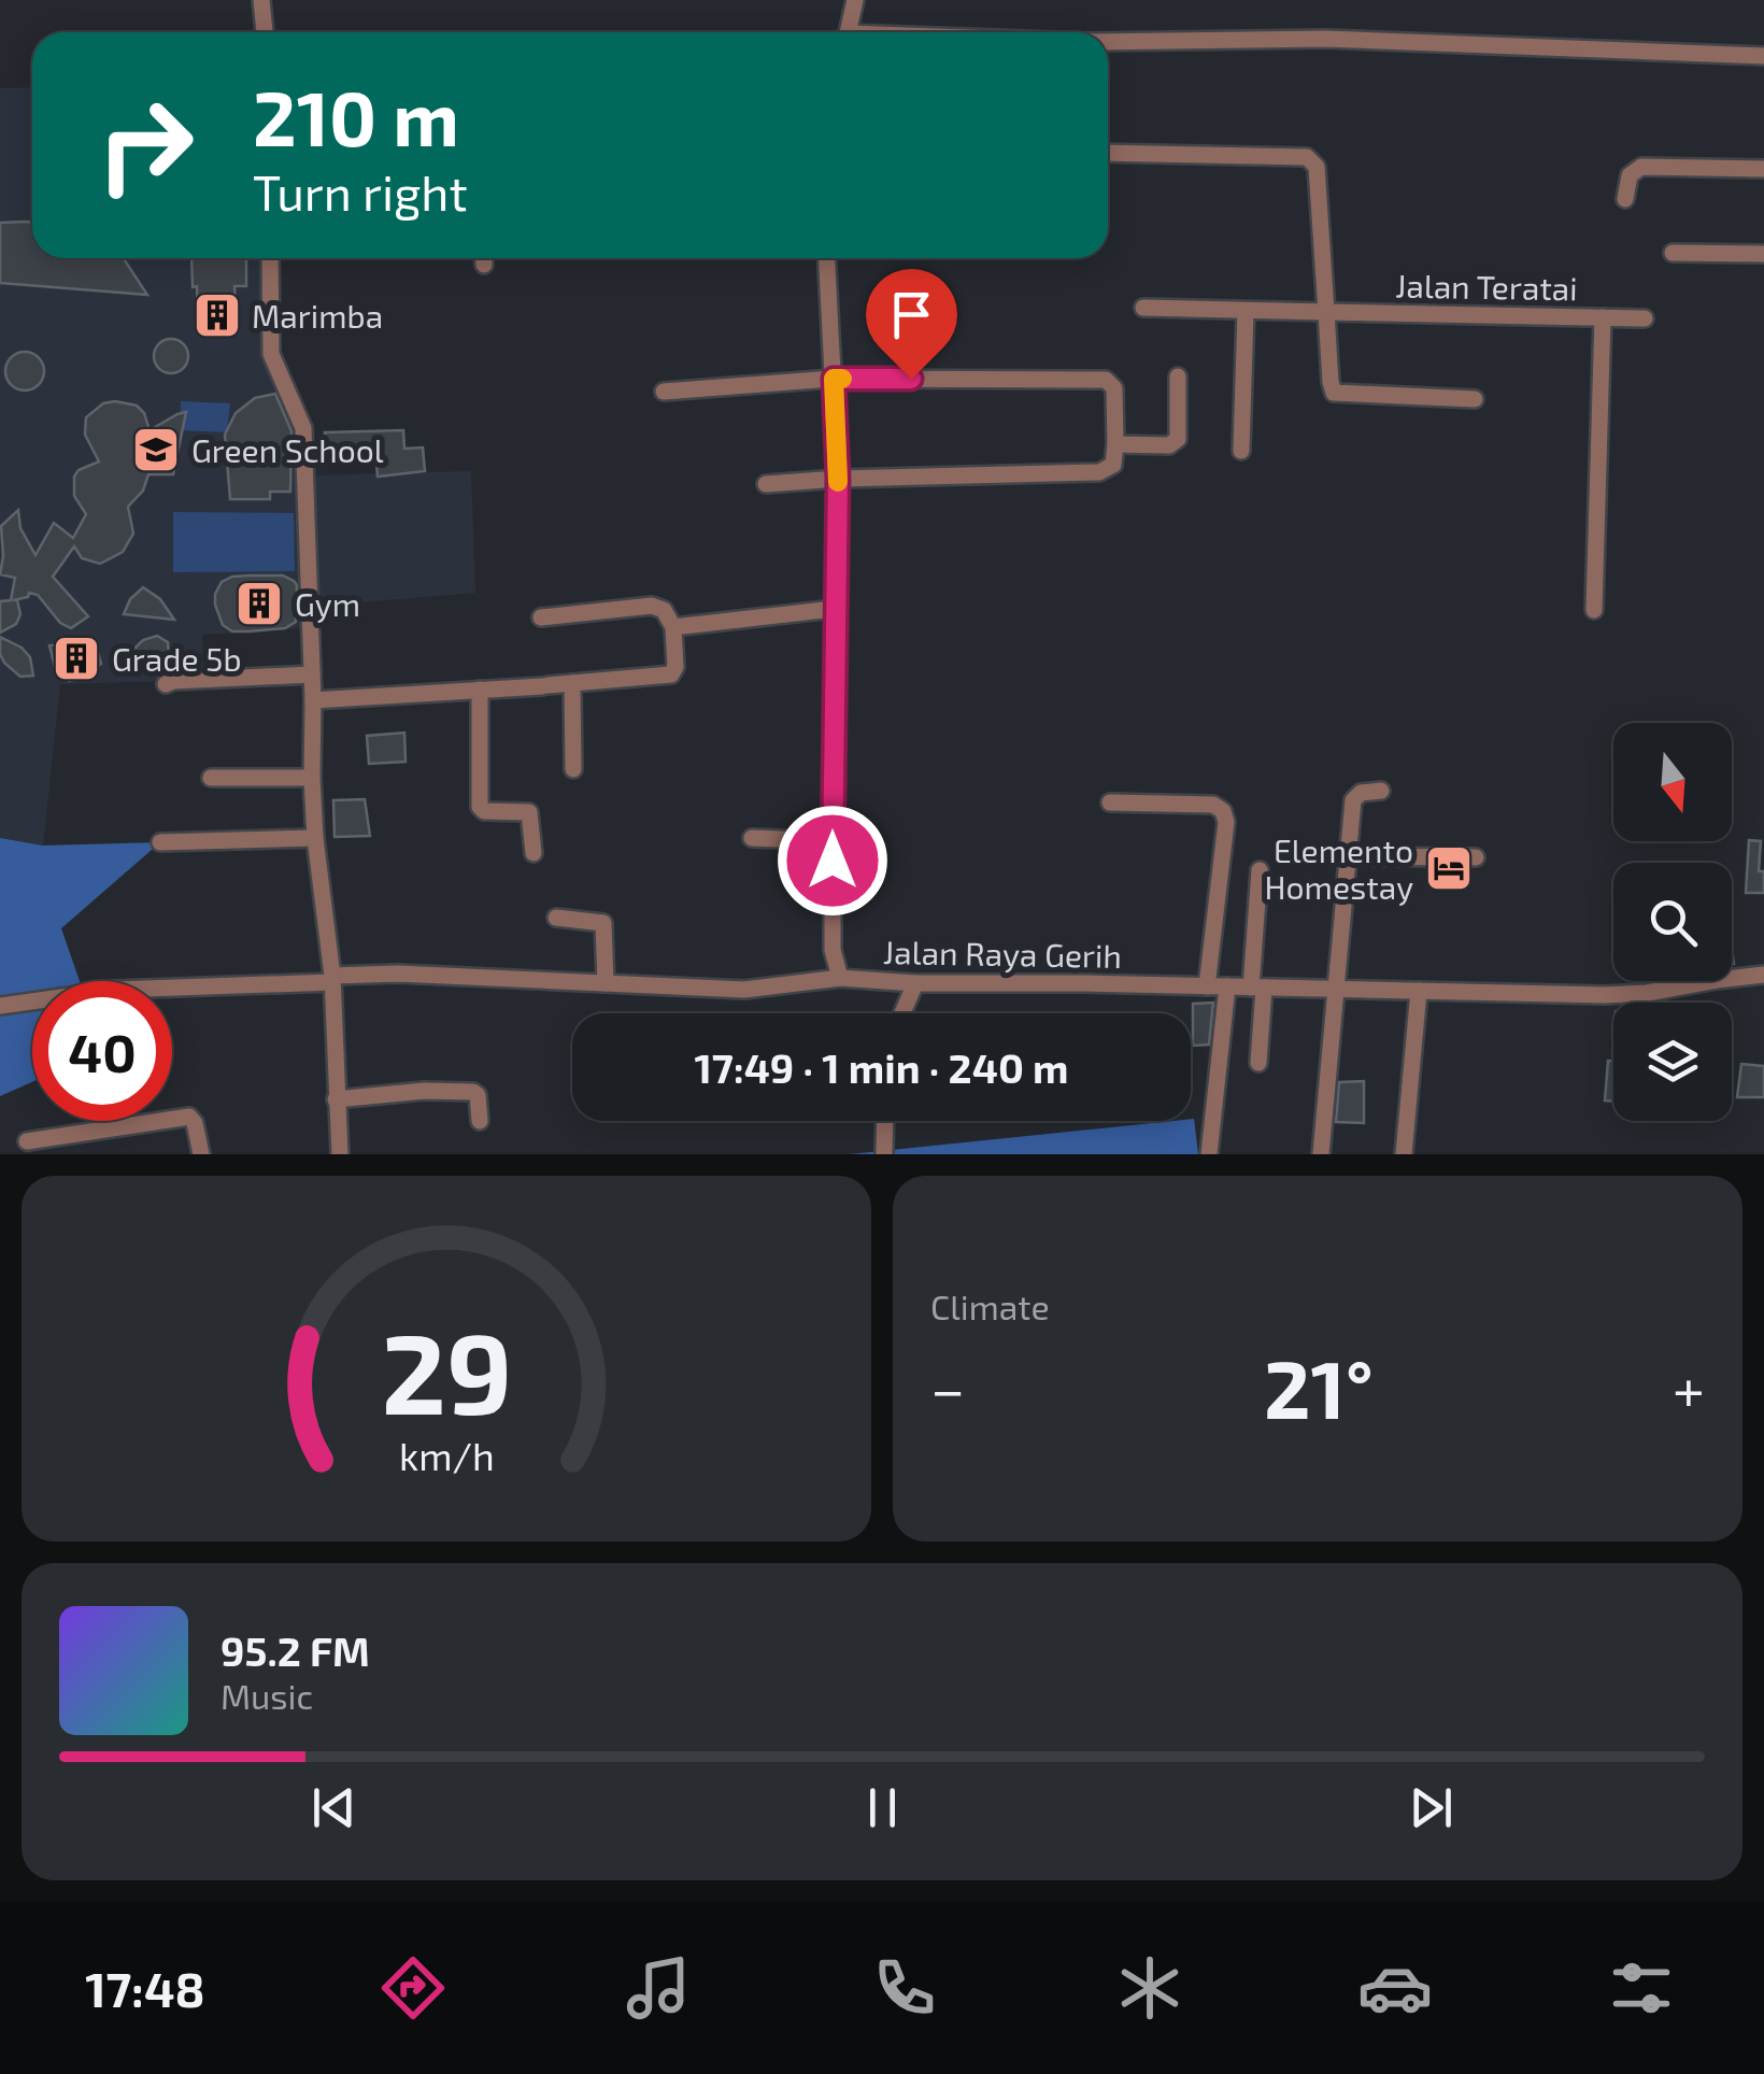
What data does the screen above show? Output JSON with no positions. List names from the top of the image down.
{
  "streets": {
    "street": ["Jalan Teratai", "Jalan Raya Gerih"]
  },
  "places": {
    "building": ["Marimba", "Gym", "Grade 5b"],
    "school or university": ["Green School"],
    "hotel": ["Elemento Homestay"]
  },
  "north": "bottom",
  "page": {
    "turn": ["210 m", "Turn right"],
    "limit": "40",
    "trip": "17:49 · 1 min · 240 m",
    "tile": "Climate",
    "heat": ["−", "21°", "+"],
    "song": ["95.2 FM", "Music"],
    "tabs": "17:48",
    "gauge": ["29", "km/h"]
  }
}
